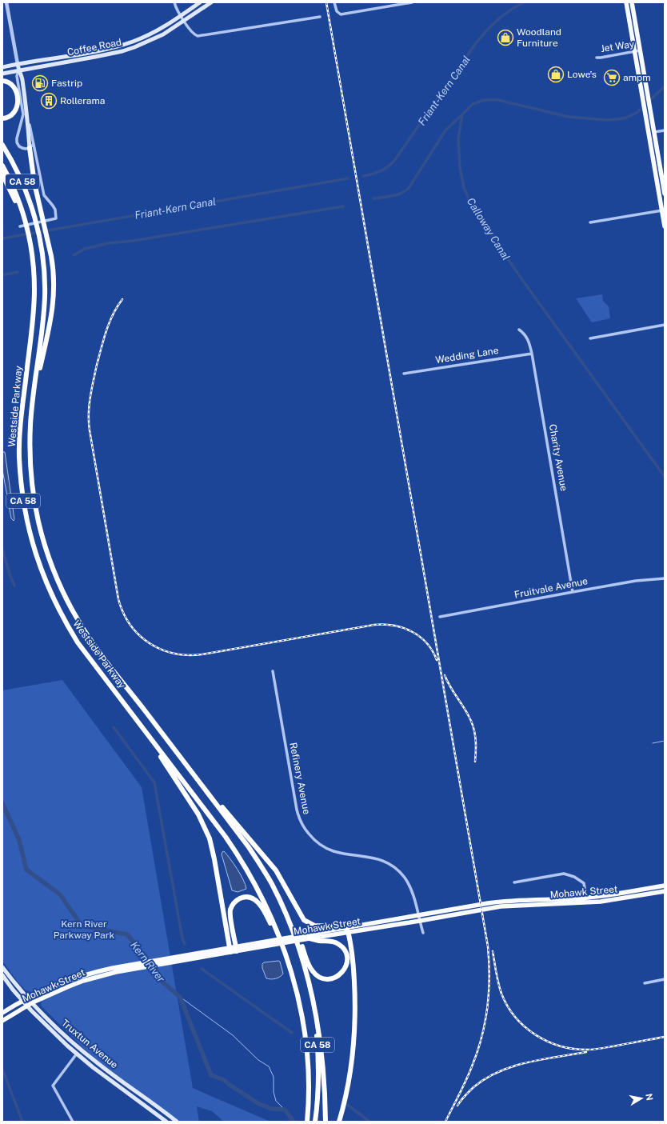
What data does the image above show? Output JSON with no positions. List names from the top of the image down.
{
  "streets": {
    "highway": ["CA 58", "Westside Parkway"],
    "main road": ["Coffee Road", "Mohawk Street", "Truxtun Avenue"],
    "street": [
      "Jet Way",
      "Wedding Lane",
      "Charity Avenue",
      "Fruitvale Avenue",
      "Refinery Avenue"
    ]
  },
  "crossings": [
    ["CA 58", "Westside Parkway"],
    ["Wedding Lane", "Charity Avenue"],
    ["Charity Avenue", "Fruitvale Avenue"],
    ["Refinery Avenue", "Mohawk Street"],
    ["Mohawk Street", "Truxtun Avenue"]
  ],
  "water": ["Friant-Kern Canal", "Calloway Canal", "Kern River"],
  "parks": ["Kern River Parkway Park"],
  "places": {
    "shop": ["Woodland Furniture", "Lowe's"],
    "supermarket": ["ampm"],
    "fuel station": ["Fastrip"],
    "building": ["Rollerama"]
  },
  "north": "right"
}
